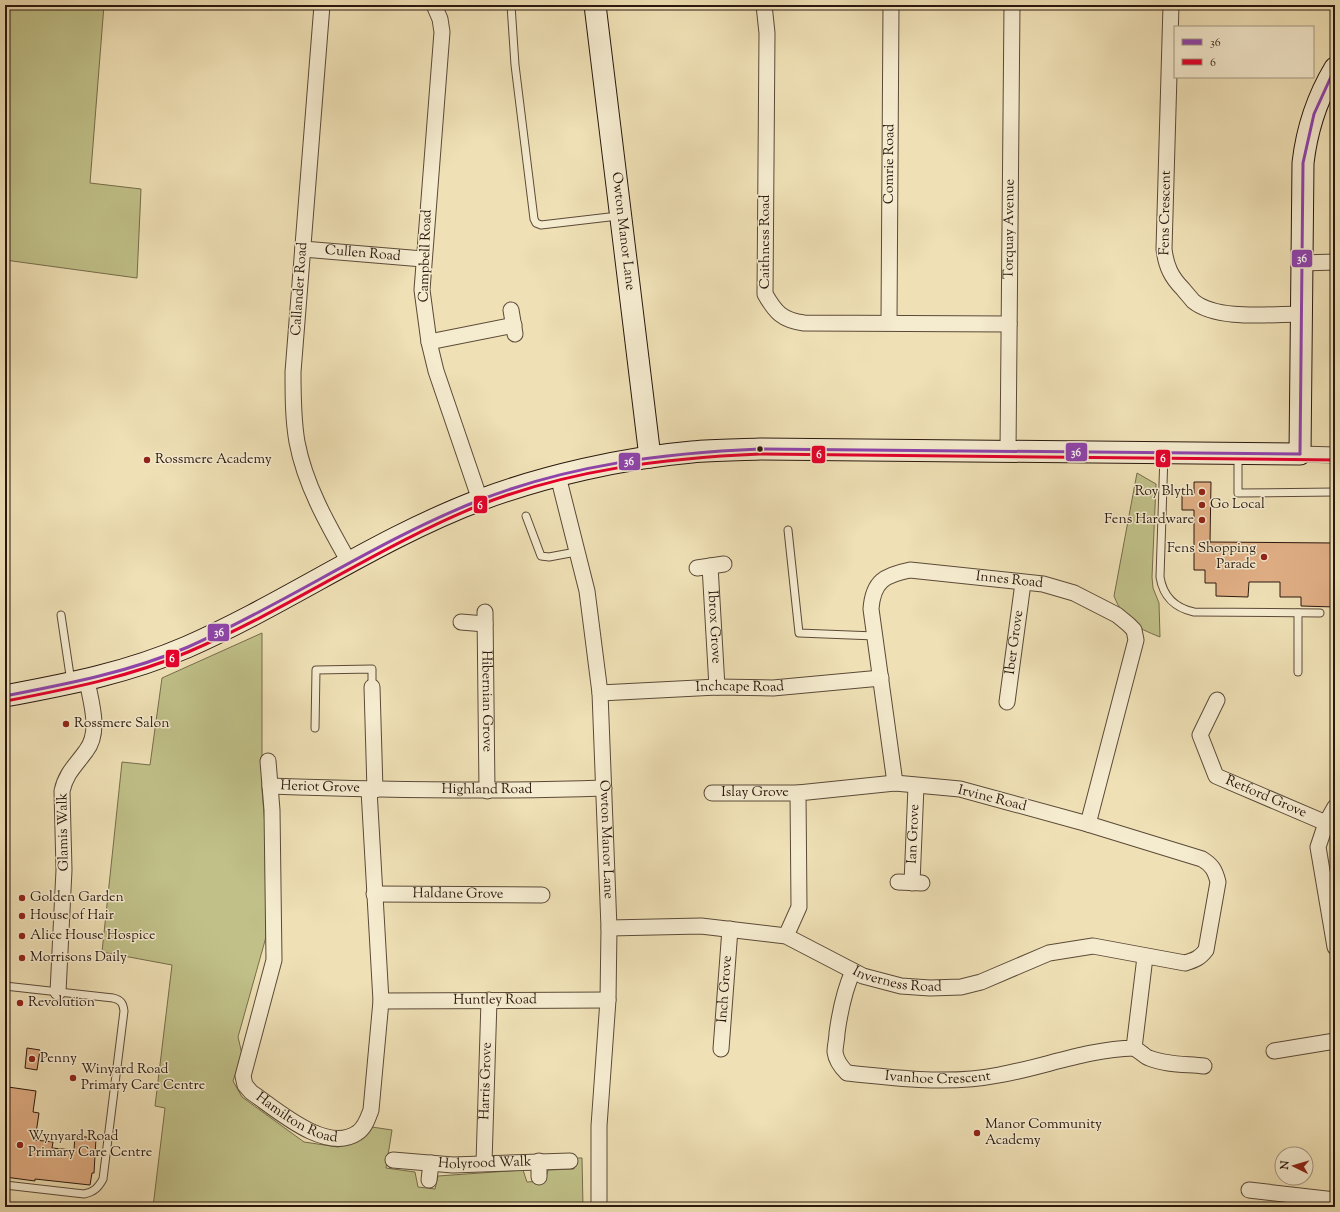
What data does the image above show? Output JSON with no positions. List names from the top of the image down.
{
  "streets": {
    "street": [
      "Comrie Road",
      "Fens Crescent",
      "Torquay Avenue",
      "Owton Manor Lane",
      "Caithness Road",
      "Cullen Road",
      "Campbell Road",
      "Callander Road",
      "Innes Road",
      "Ibrox Grove",
      "Iber Grove",
      "Inchcape Road",
      "Hibernian Grove",
      "Heriot Grove",
      "Highland Road",
      "Islay Grove",
      "Retford Grove",
      "Irvine Road",
      "Glamis Walk",
      "Ian Grove",
      "Haldane Grove",
      "Inverness Road",
      "Inch Grove",
      "Huntley Road",
      "Ivanhoe Crescent",
      "Harris Grove",
      "Hamilton Road",
      "Holyrood Walk"
    ]
  },
  "crossings": [
    ["Comrie Road", "Caithness Road"],
    ["Torquay Avenue", "Caithness Road"],
    ["Owton Manor Lane", "Inchcape Road"],
    ["Owton Manor Lane", "Highland Road"],
    ["Owton Manor Lane", "Inverness Road"],
    ["Owton Manor Lane", "Huntley Road"],
    ["Cullen Road", "Campbell Road"],
    ["Cullen Road", "Callander Road"],
    ["Innes Road", "Iber Grove"],
    ["Innes Road", "Inchcape Road"],
    ["Innes Road", "Irvine Road"],
    ["Ibrox Grove", "Inchcape Road"],
    ["Hibernian Grove", "Highland Road"],
    ["Heriot Grove", "Highland Road"],
    ["Heriot Grove", "Hamilton Road"],
    ["Highland Road", "Hamilton Road"],
    ["Islay Grove", "Irvine Road"],
    ["Irvine Road", "Ian Grove"],
    ["Irvine Road", "Inverness Road"],
    ["Haldane Grove", "Hamilton Road"],
    ["Inverness Road", "Inch Grove"],
    ["Inverness Road", "Ivanhoe Crescent"],
    ["Huntley Road", "Harris Grove"],
    ["Huntley Road", "Hamilton Road"],
    ["Harris Grove", "Holyrood Walk"]
  ],
  "places": [
    "Rossmere Academy",
    "Roy Blyth",
    "Go Local",
    "Fens Hardware",
    "Fens Shopping Parade",
    "Rossmere Salon",
    "Golden Garden",
    "House of Hair",
    "Alice House Hospice",
    "Morrisons Daily",
    "Revolution",
    "Penny",
    "Winyard Road Primary Care Centre",
    "Manor Community Academy",
    "Wynyard Road Primary Care Centre"
  ],
  "lines": ["transit line 36", "transit line 6"],
  "legend": ["36", "6"],
  "north": "left"
}
